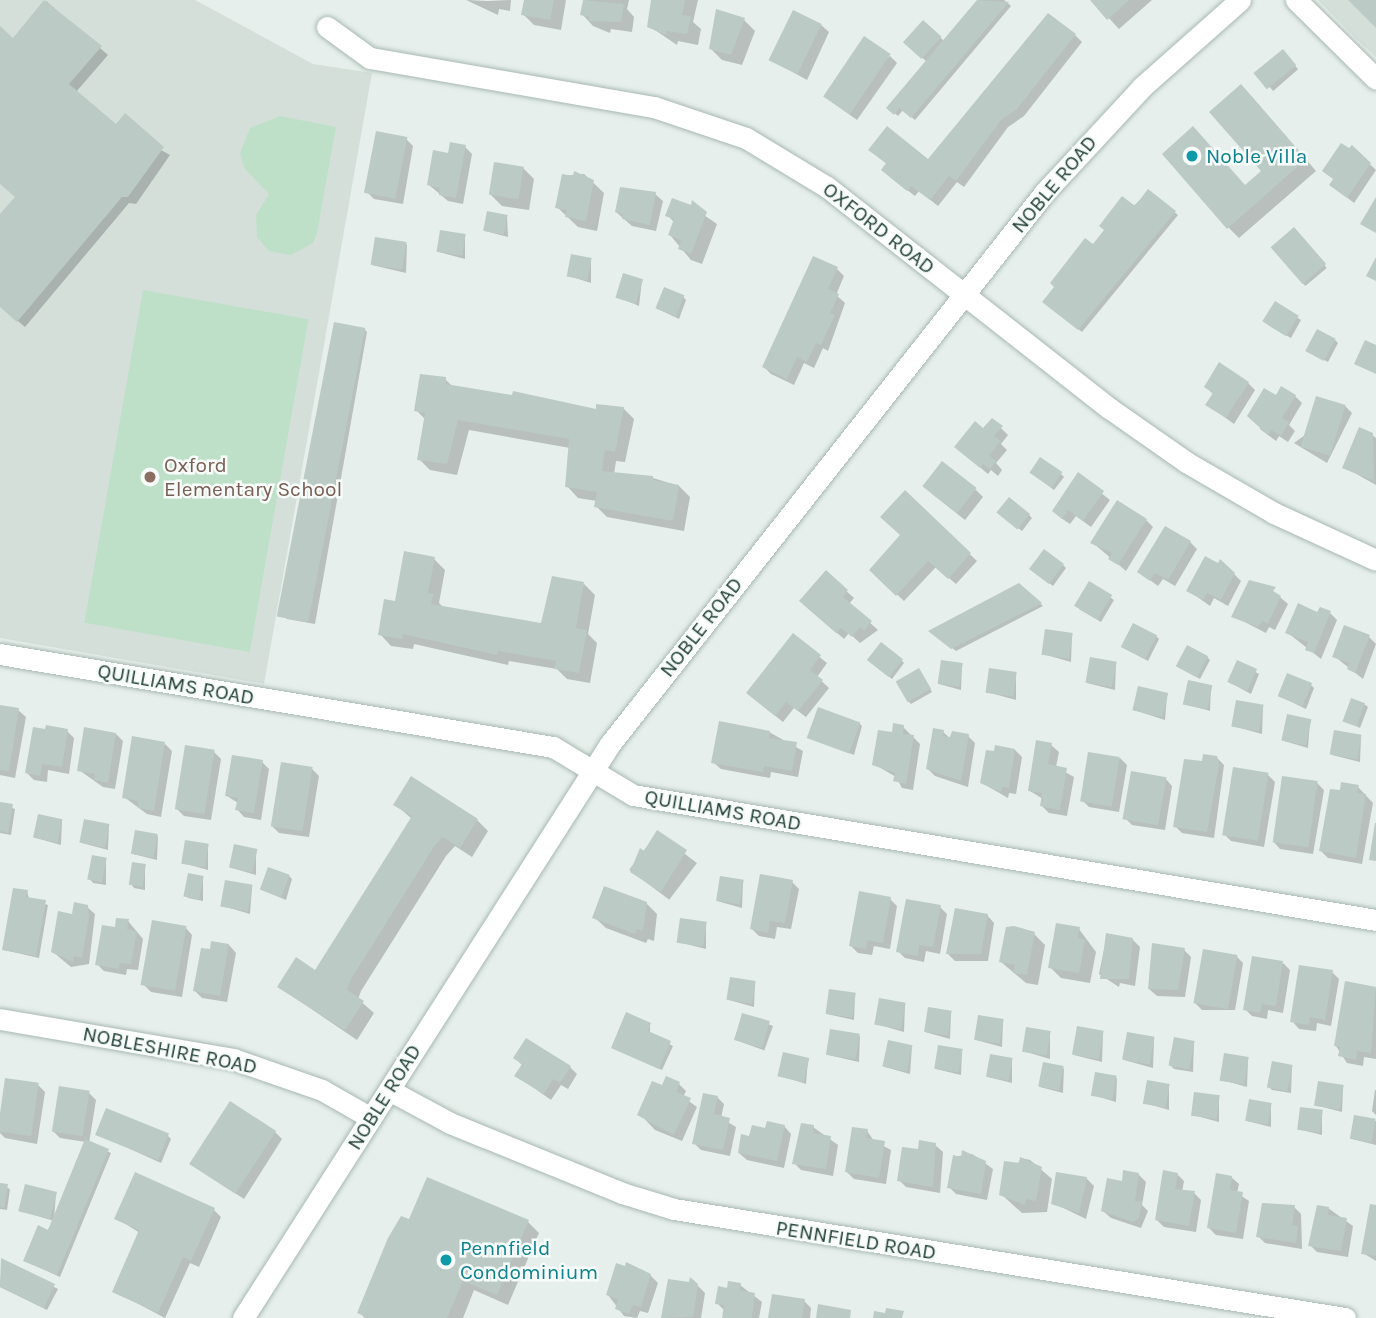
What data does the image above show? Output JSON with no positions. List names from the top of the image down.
{
  "streets": {
    "street": [
      "NOBLE ROAD",
      "OXFORD ROAD",
      "QUILLIAMS ROAD",
      "NOBLESHIRE ROAD",
      "PENNFIELD ROAD"
    ]
  },
  "crossings": [
    ["NOBLE ROAD", "OXFORD ROAD"],
    ["NOBLE ROAD", "QUILLIAMS ROAD"],
    ["NOBLE ROAD", "NOBLESHIRE ROAD"],
    ["NOBLE ROAD", "PENNFIELD ROAD"]
  ],
  "places": ["Noble Villa", "Oxford Elementary School", "Pennfield Condominium"]
}
